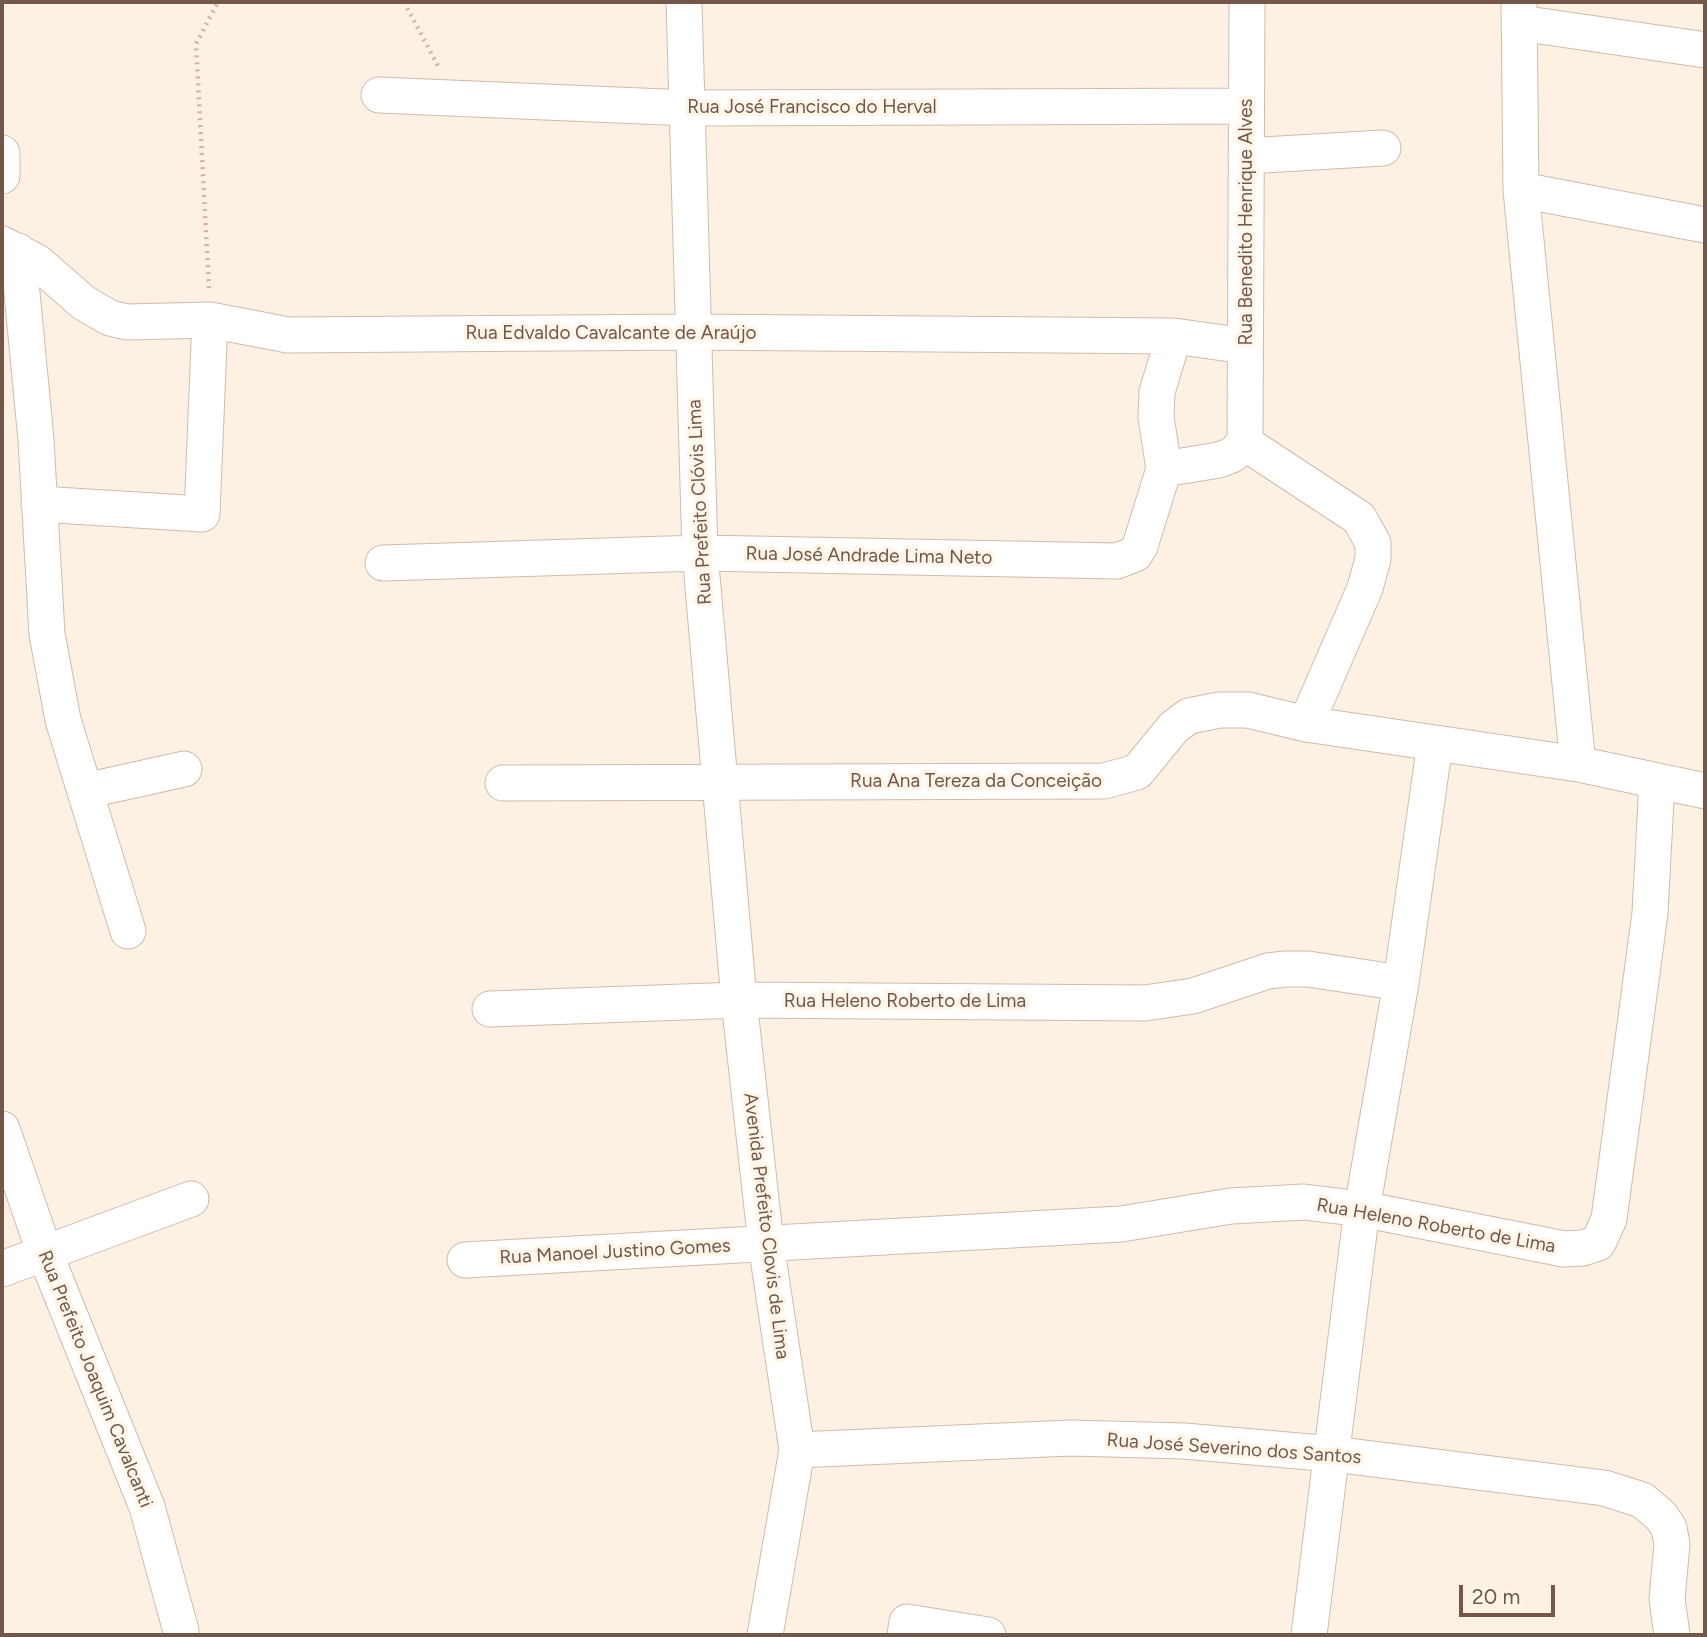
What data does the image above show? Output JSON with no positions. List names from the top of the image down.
{
  "streets": {
    "street": [
      "Rua José Francisco do Herval",
      "Rua Benedito Henrique Alves",
      "Rua Edvaldo Cavalcante de Araújo",
      "Rua Prefeito Clóvis Lima",
      "Rua José Andrade Lima Neto",
      "Rua Ana Tereza da Conceição",
      "Rua Heleno Roberto de Lima",
      "Avenida Prefeito Clovis de Lima",
      "Rua Manoel Justino Gomes",
      "Rua Prefeito Joaquim Cavalcanti",
      "Rua José Severino dos Santos"
    ]
  },
  "crossings": [
    ["Rua José Francisco do Herval", "Rua Benedito Henrique Alves"],
    ["Rua José Francisco do Herval", "Rua Prefeito Clóvis Lima"],
    ["Rua Benedito Henrique Alves", "Rua Edvaldo Cavalcante de Araújo"],
    ["Rua Edvaldo Cavalcante de Araújo", "Rua Prefeito Clóvis Lima"],
    ["Rua Prefeito Clóvis Lima", "Rua José Andrade Lima Neto"],
    ["Rua Prefeito Clóvis Lima", "Rua Ana Tereza da Conceição"],
    ["Rua Prefeito Clóvis Lima", "Rua Heleno Roberto de Lima"],
    ["Rua Prefeito Clóvis Lima", "Avenida Prefeito Clovis de Lima"],
    ["Rua Ana Tereza da Conceição", "Rua Heleno Roberto de Lima"],
    ["Rua Heleno Roberto de Lima", "Avenida Prefeito Clovis de Lima"],
    ["Rua Heleno Roberto de Lima", "Rua Manoel Justino Gomes"],
    ["Avenida Prefeito Clovis de Lima", "Rua Manoel Justino Gomes"],
    ["Avenida Prefeito Clovis de Lima", "Rua José Severino dos Santos"]
  ],
  "scale_bar": "20 m"
}
